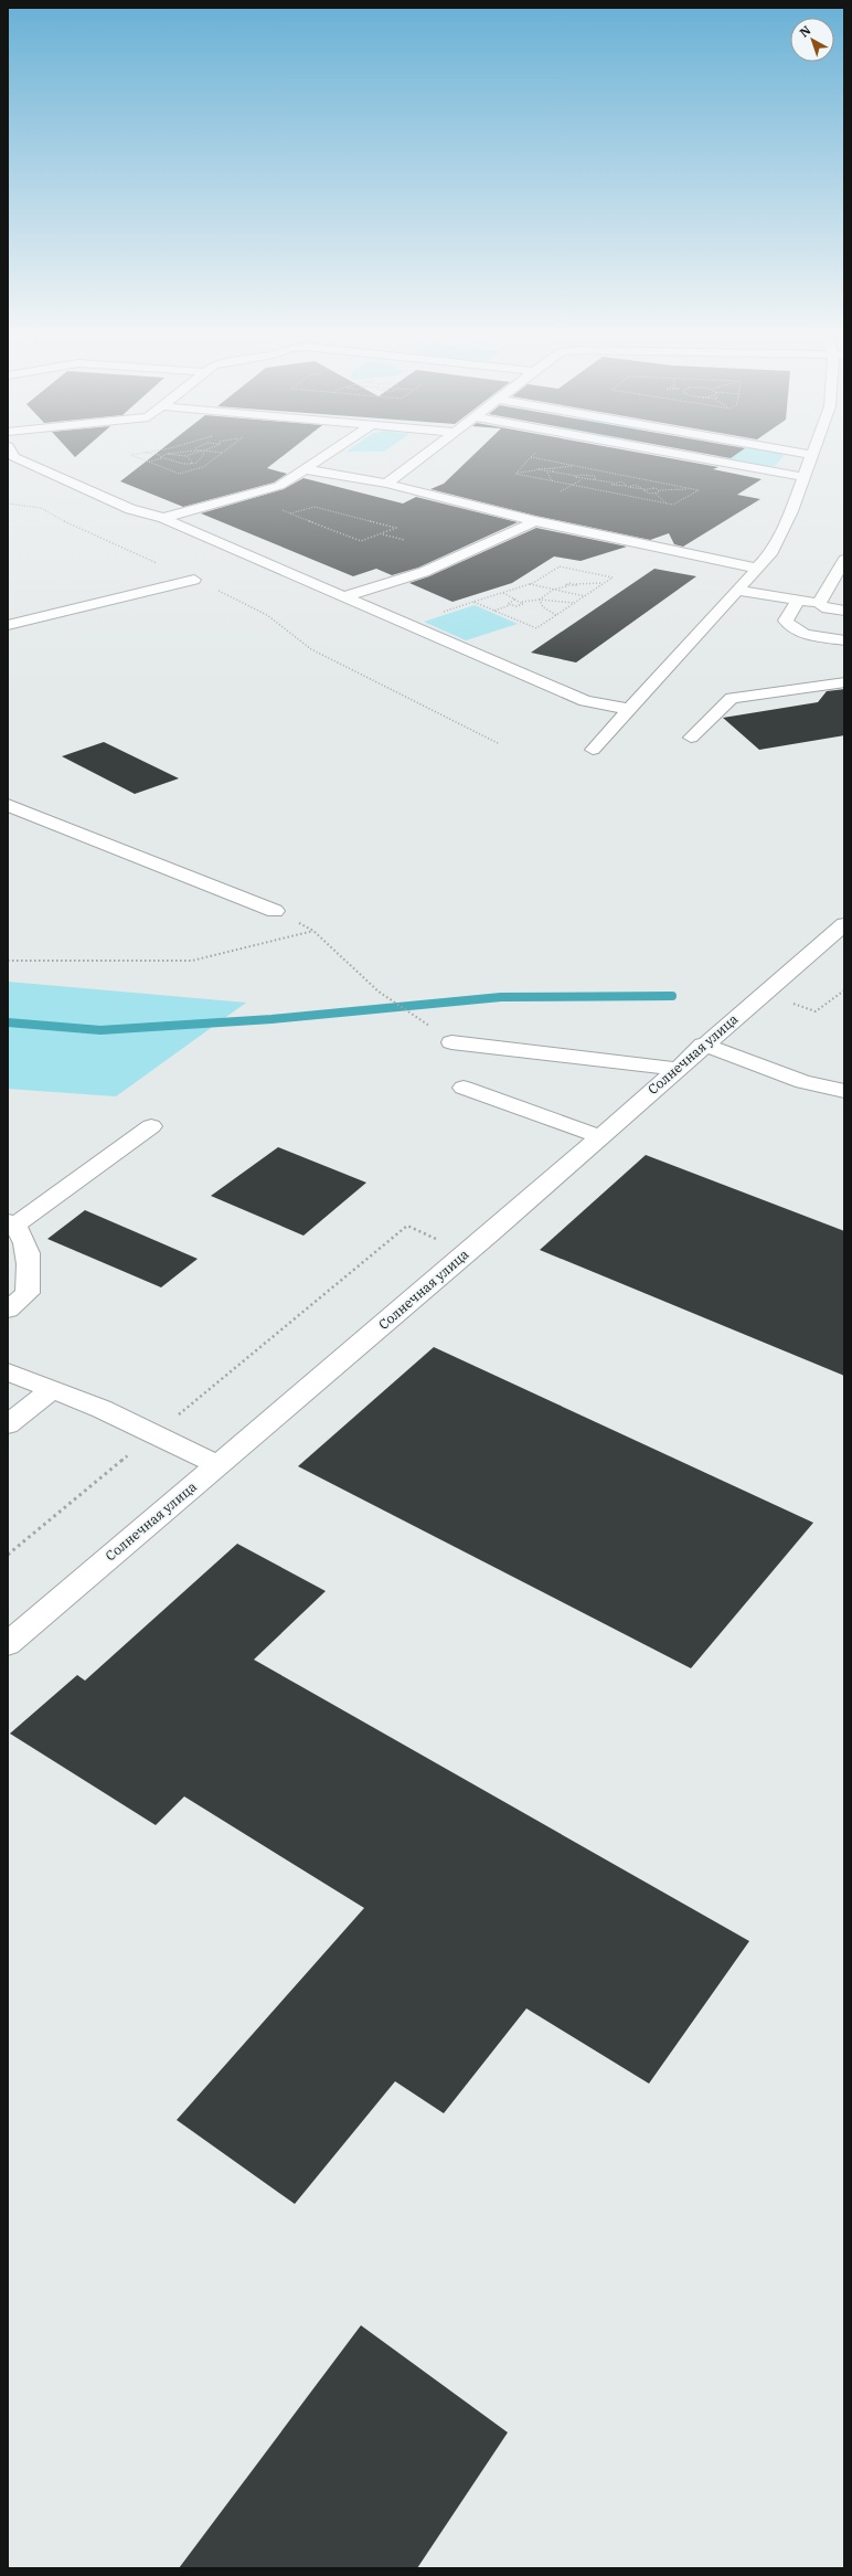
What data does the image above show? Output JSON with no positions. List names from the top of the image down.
{
  "streets": {
    "street": ["Солнечная улица"]
  },
  "north": "top left"
}
